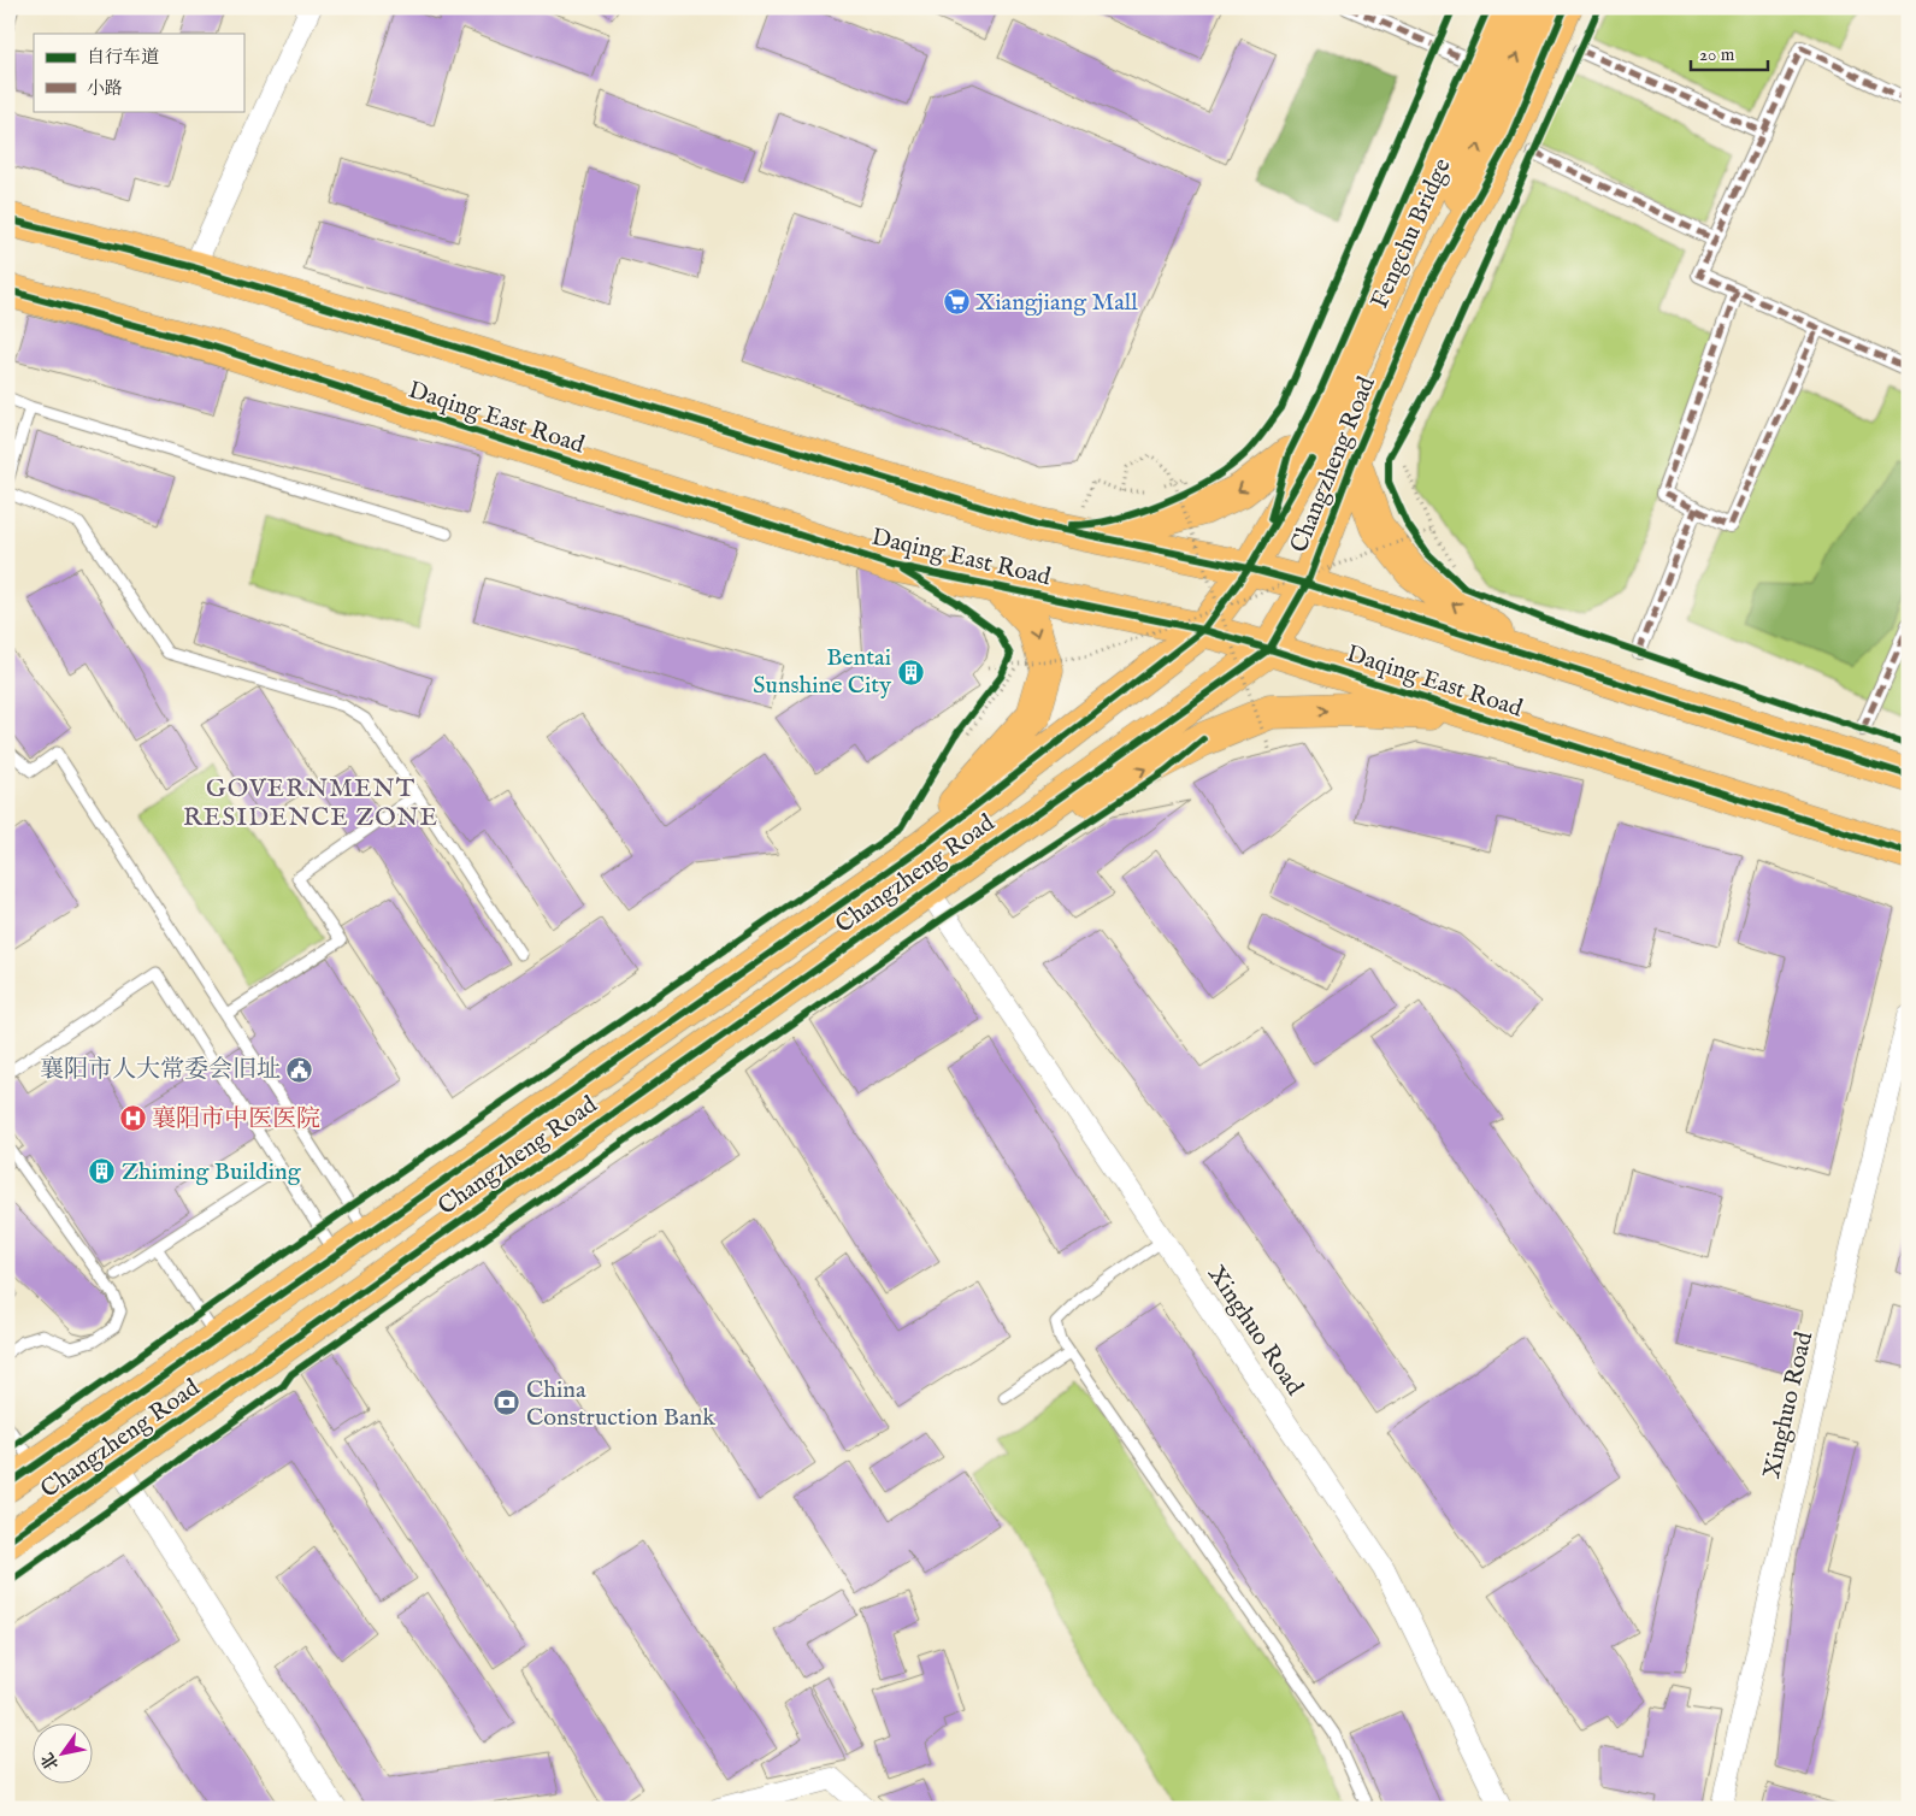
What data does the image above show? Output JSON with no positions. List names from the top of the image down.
{
  "streets": {
    "main road": ["Fengchu Bridge", "Daqing East Road", "Changzheng Road"],
    "street": ["Xinghuo Road"]
  },
  "crossings": [
    ["Fengchu Bridge", "Changzheng Road"],
    ["Daqing East Road", "Changzheng Road"]
  ],
  "districts": ["GOVERNMENT RESIDENCE ZONE"],
  "places": {
    "supermarket": ["Xiangjiang Mall"],
    "building": ["Bentai Sunshine City", "Zhiming Building"],
    "public building": ["襄阳市人大常委会旧址"],
    "hospital": ["襄阳市中医医院"],
    "bank": ["China Construction Bank"]
  },
  "legend": ["自行车道", "小路"],
  "scale_bar": "20 m",
  "north": "bottom left"
}
